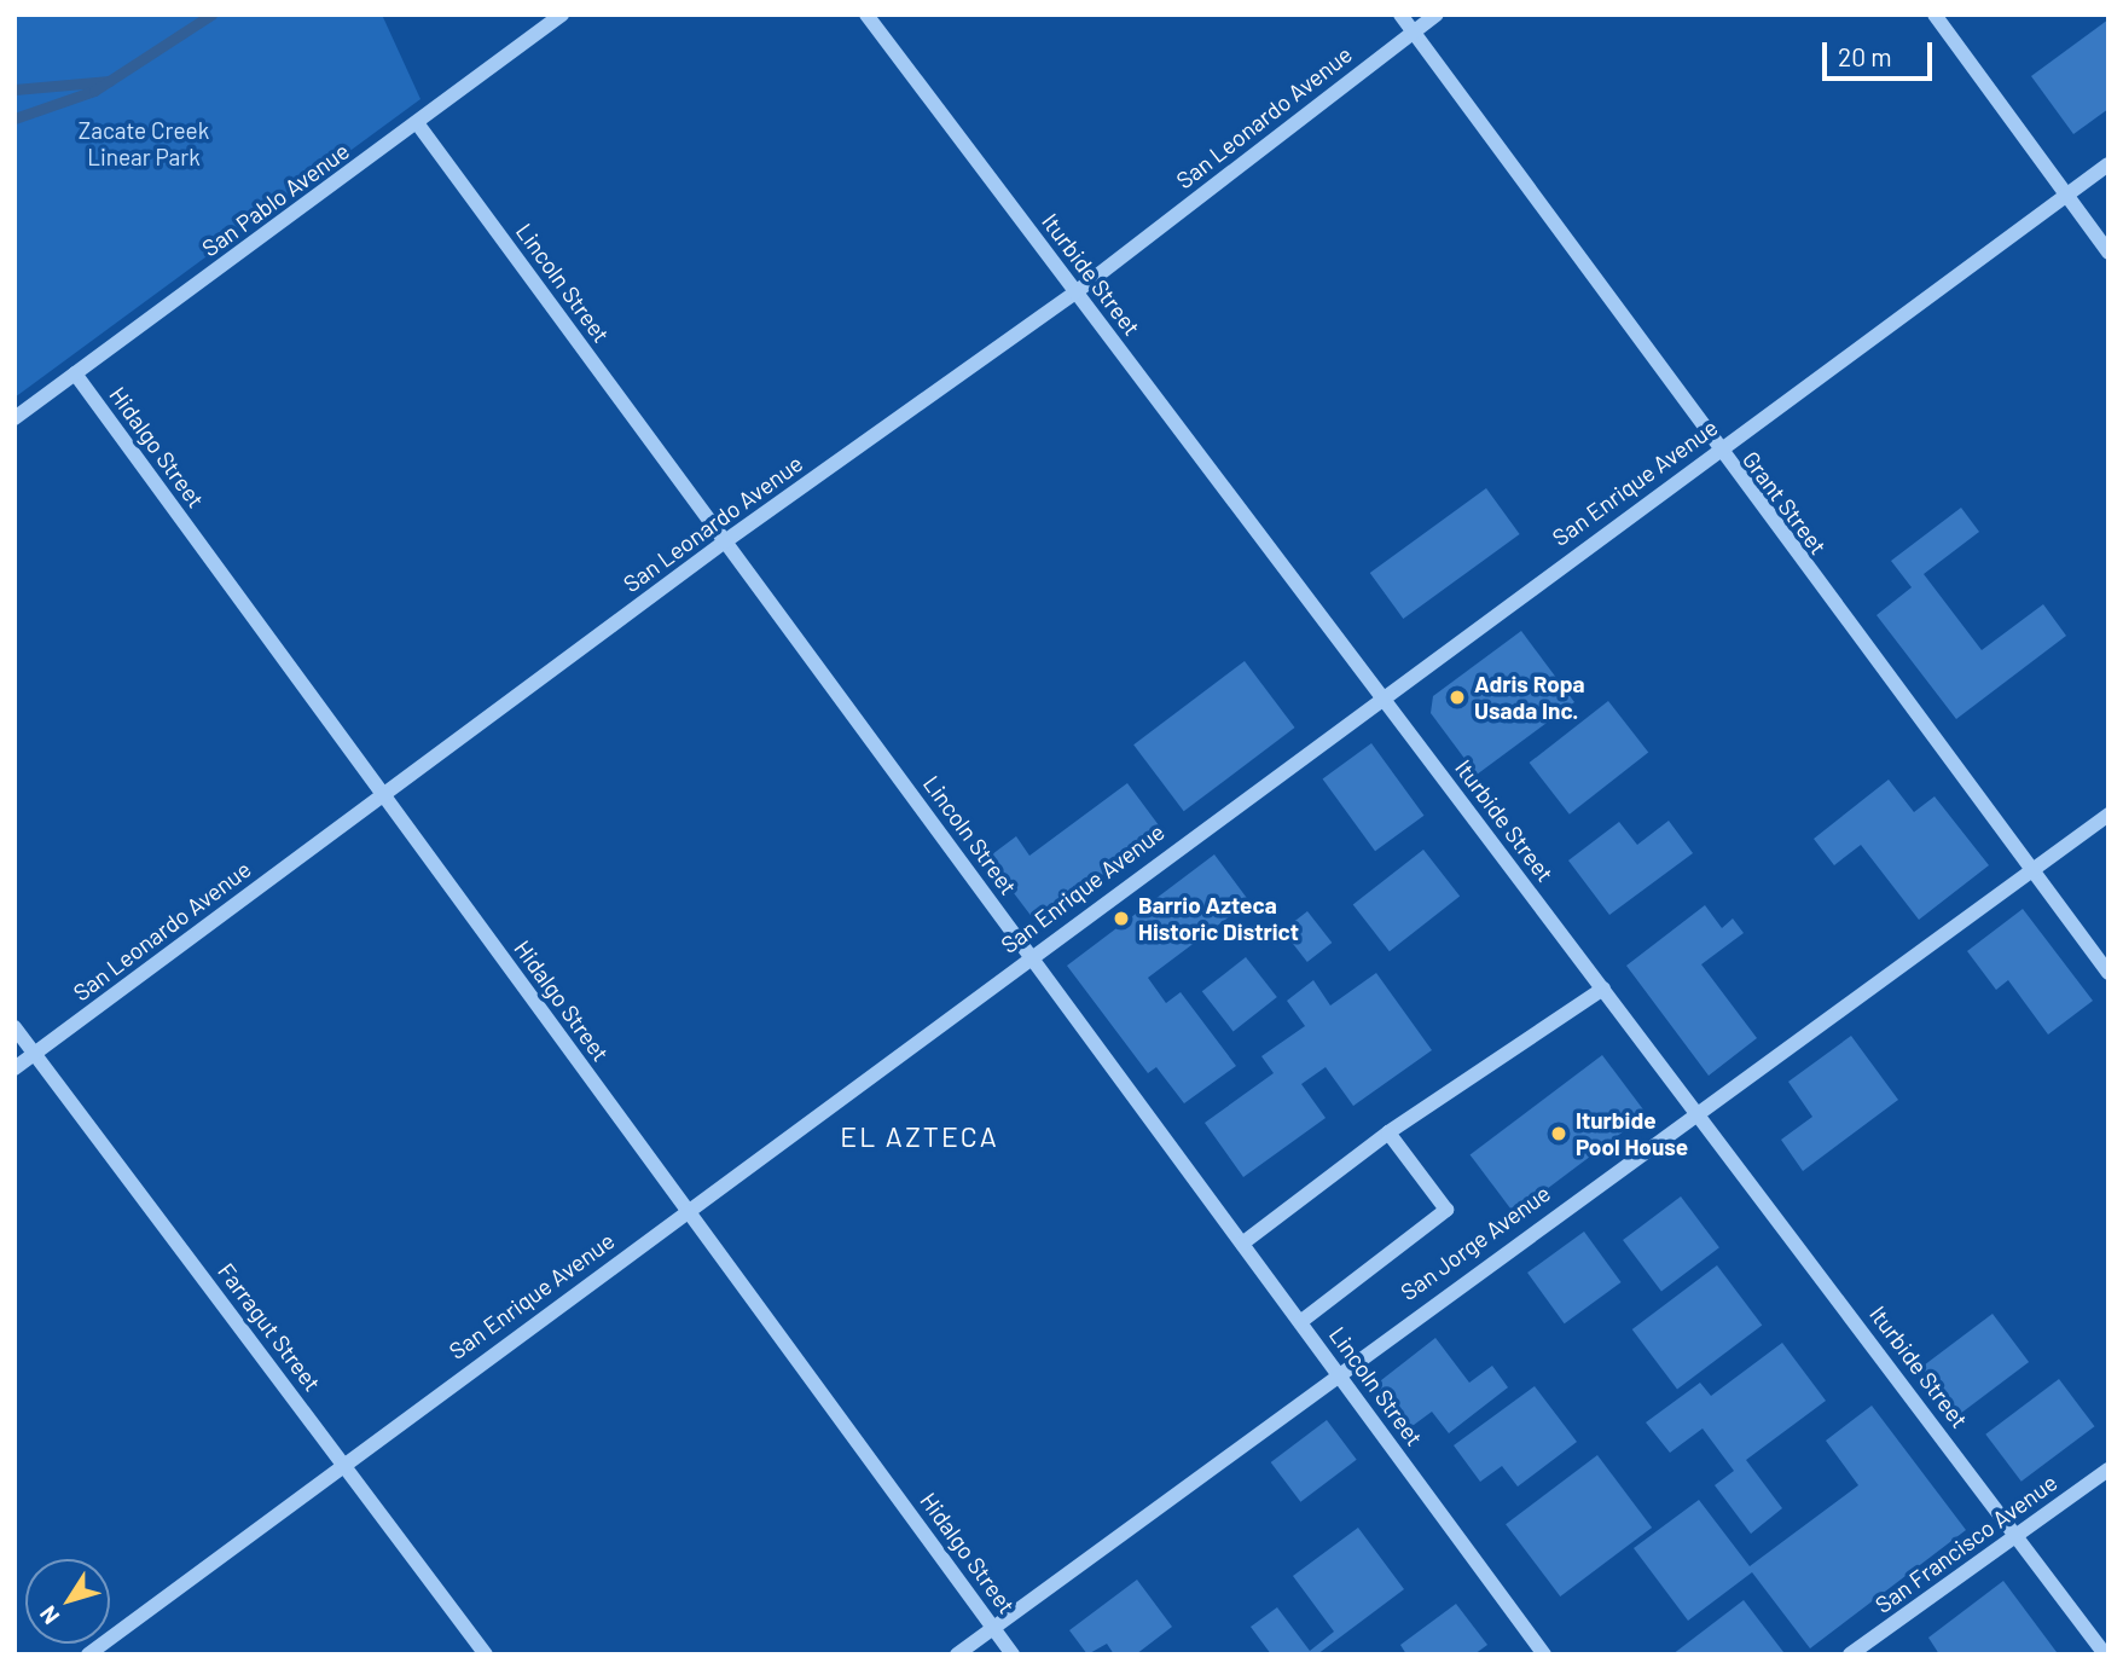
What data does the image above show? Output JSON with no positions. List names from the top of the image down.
{
  "streets": {
    "street": [
      "San Leonardo Avenue",
      "San Pablo Avenue",
      "Iturbide Street",
      "Lincoln Street",
      "Hidalgo Street",
      "San Enrique Avenue",
      "Grant Street",
      "San Jorge Avenue",
      "Farragut Street",
      "San Francisco Avenue"
    ]
  },
  "crossings": [
    ["San Leonardo Avenue", "Iturbide Street"],
    ["San Leonardo Avenue", "Lincoln Street"],
    ["San Leonardo Avenue", "Hidalgo Street"],
    ["San Leonardo Avenue", "Grant Street"],
    ["San Leonardo Avenue", "Farragut Street"],
    ["San Pablo Avenue", "Lincoln Street"],
    ["San Pablo Avenue", "Hidalgo Street"],
    ["Iturbide Street", "San Enrique Avenue"],
    ["Iturbide Street", "San Jorge Avenue"],
    ["Iturbide Street", "San Francisco Avenue"],
    ["Lincoln Street", "San Enrique Avenue"],
    ["Lincoln Street", "San Jorge Avenue"],
    ["Hidalgo Street", "San Enrique Avenue"],
    ["Hidalgo Street", "San Jorge Avenue"],
    ["San Enrique Avenue", "Grant Street"],
    ["San Enrique Avenue", "Farragut Street"],
    ["Grant Street", "San Jorge Avenue"]
  ],
  "districts": ["EL AZTECA"],
  "parks": ["Zacate Creek Linear Park"],
  "places": ["Adris Ropa Usada Inc.", "Barrio Azteca Historic District", "Iturbide Pool House"],
  "scale_bar": "20 m",
  "north": "bottom left"
}
